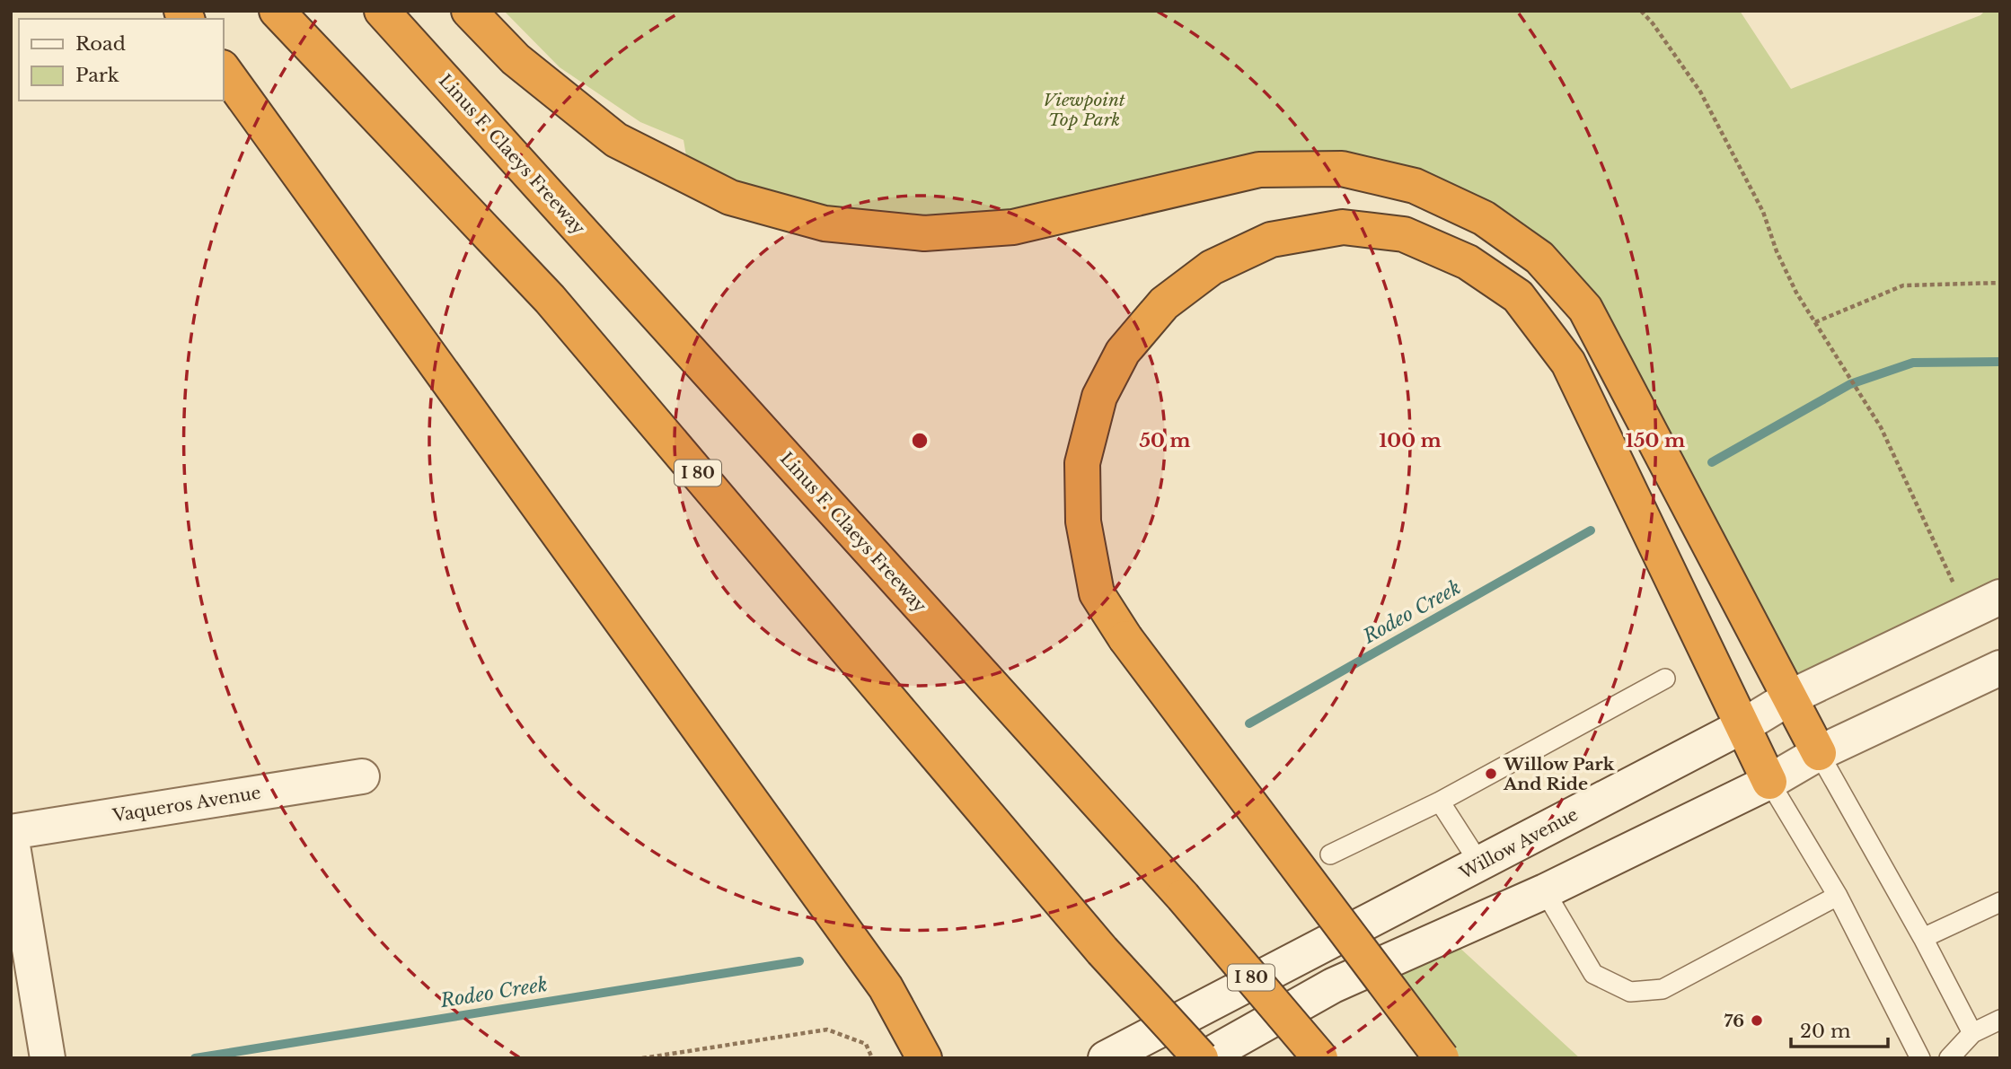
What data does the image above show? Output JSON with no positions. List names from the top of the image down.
{
  "streets": {
    "highway": ["Linus F. Claeys Freeway", "I 80"],
    "main road": ["Vaqueros Avenue", "Willow Avenue"]
  },
  "water": ["Rodeo Creek"],
  "parks": ["Viewpoint Top Park"],
  "places": ["Willow Park And Ride", "76"],
  "legend": ["Road", "Park"],
  "scale_bar": "20 m",
  "rings": ["50 m", "100 m", "150 m"]
}
